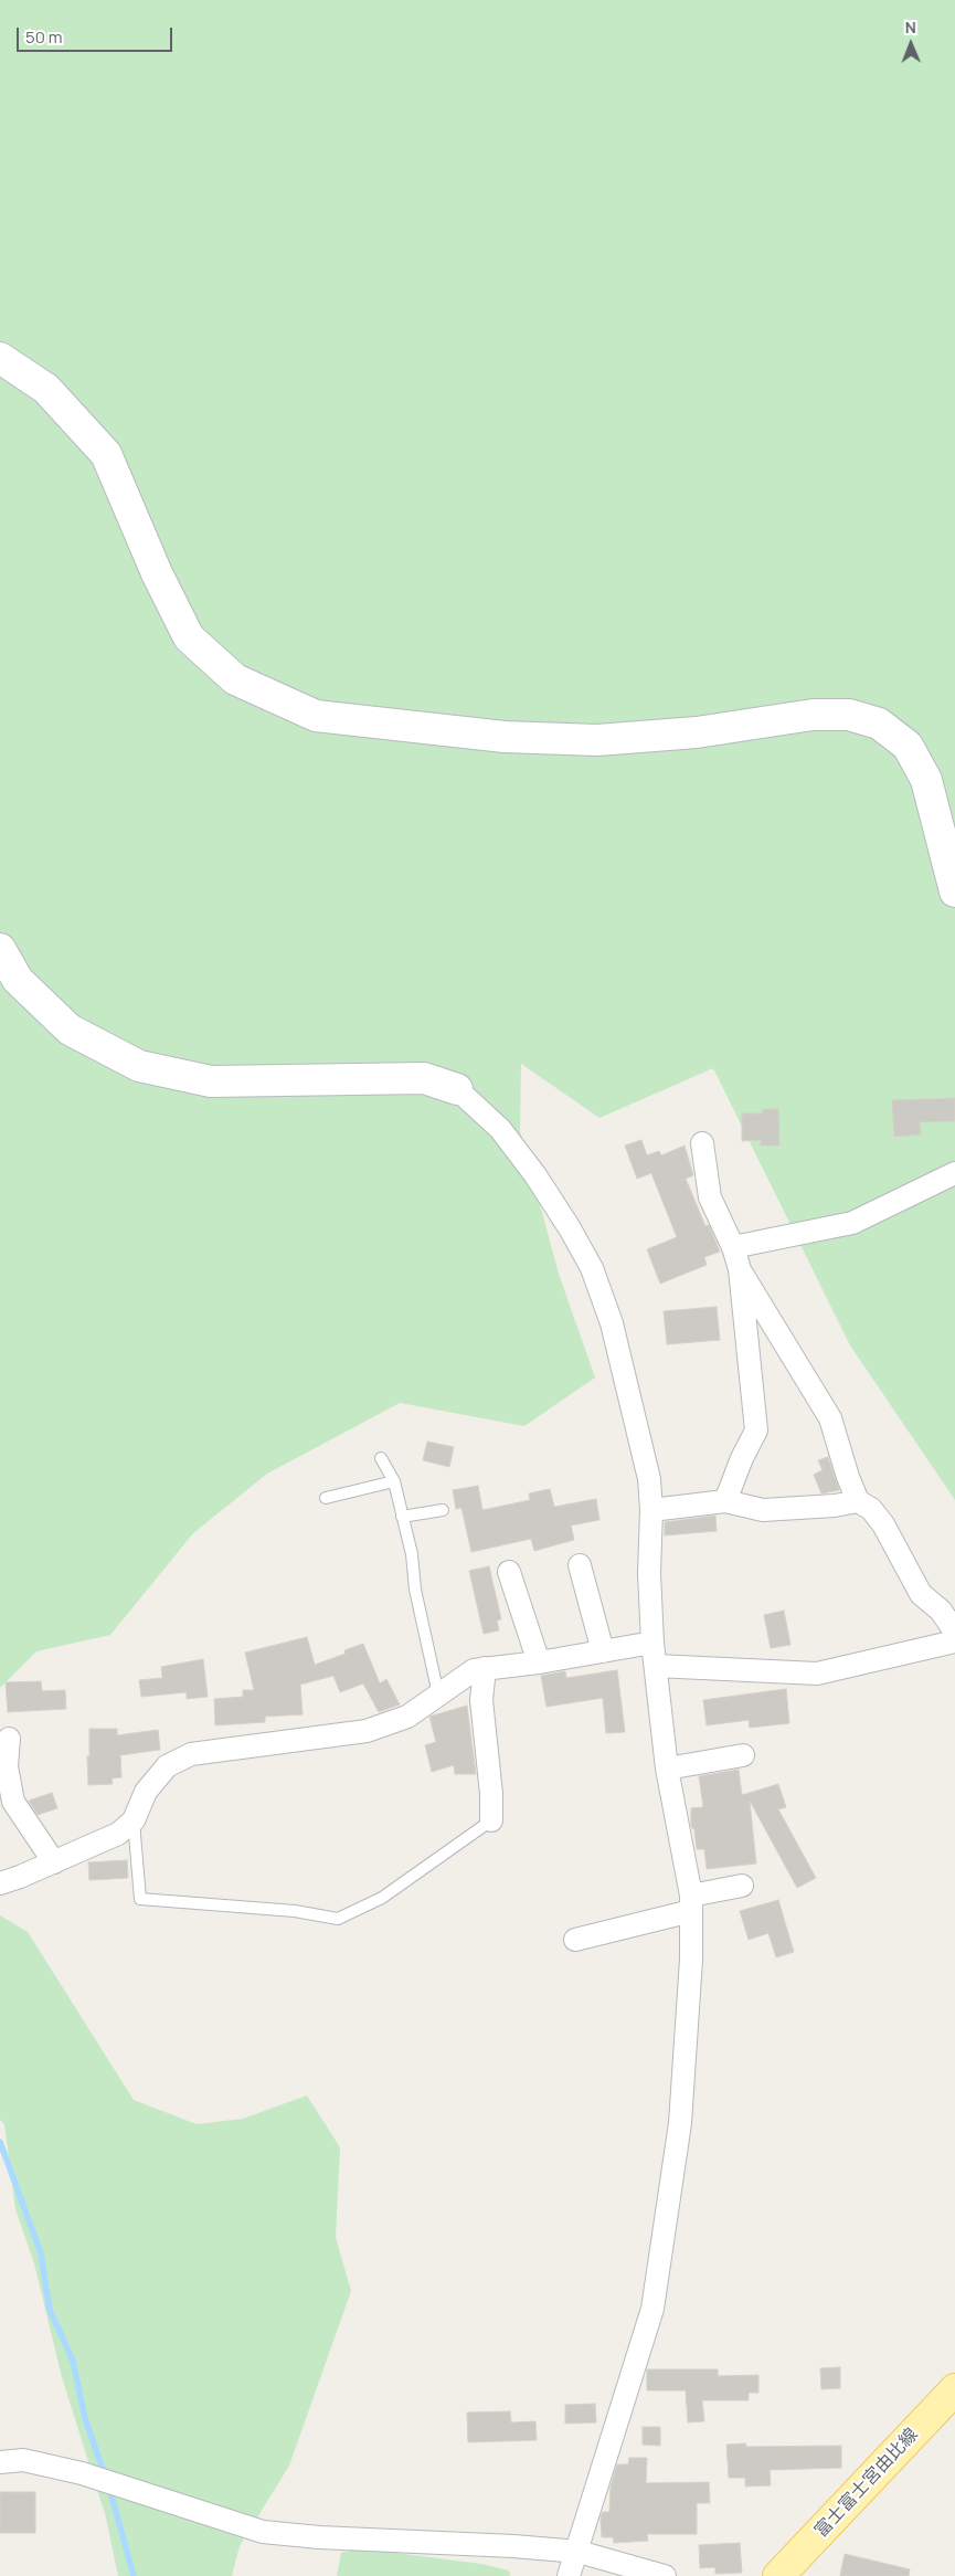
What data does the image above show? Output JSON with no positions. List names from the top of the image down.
{
  "streets": {
    "main road": ["富士富士宮由比線"]
  },
  "scale_bar": "50 m",
  "north": "top"
}
